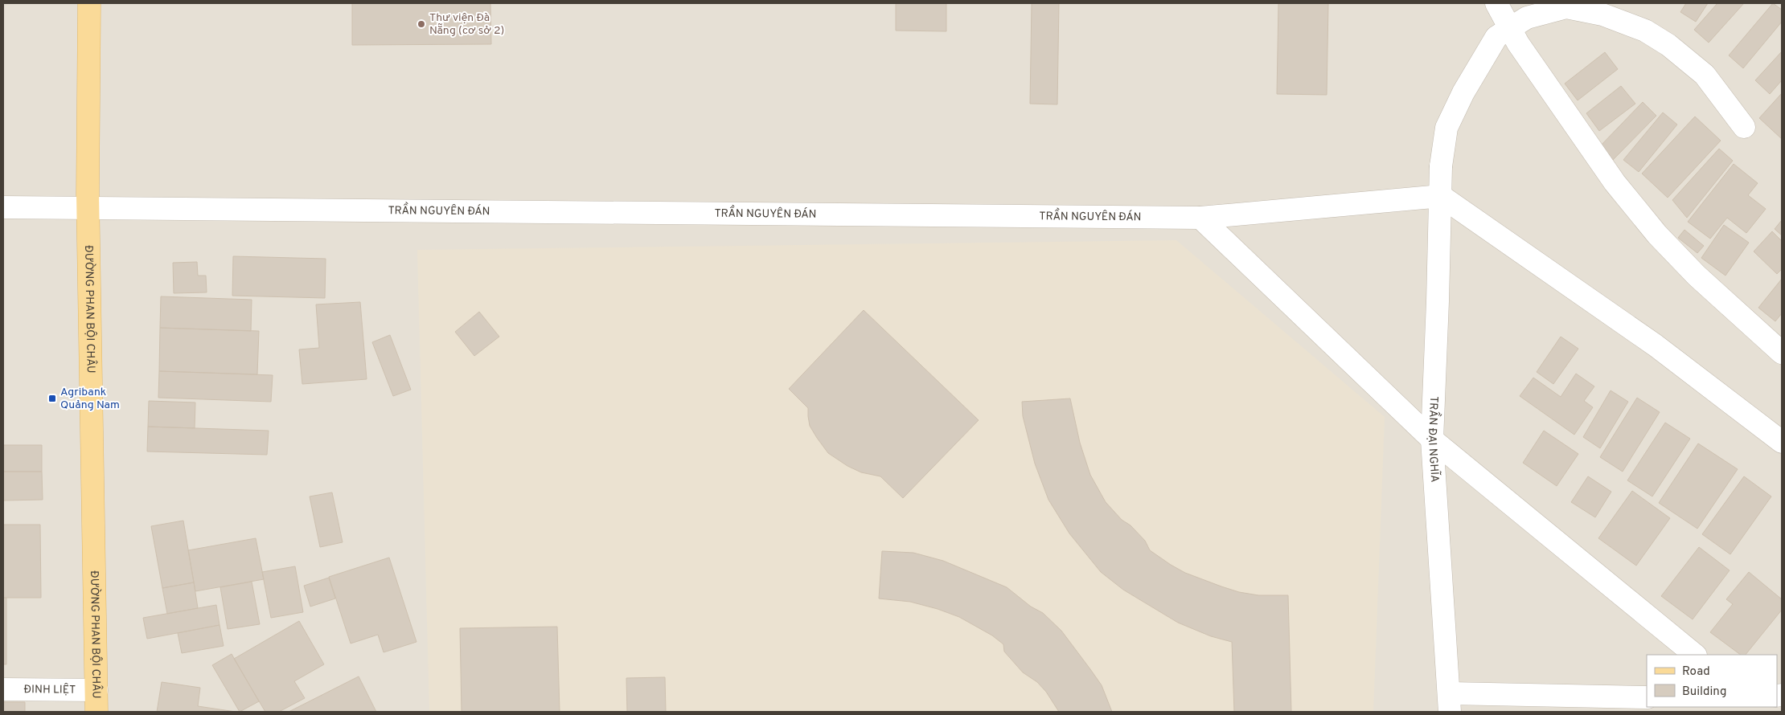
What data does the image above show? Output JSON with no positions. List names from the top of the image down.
{
  "streets": {
    "main road": ["ĐƯỜNG PHAN BỘI CHÂU"],
    "street": ["TRẦN NGUYÊN ĐÁN", "TRẦN ĐẠI NGHĨA", "ĐINH LIỆT"]
  },
  "crossings": [
    ["TRẦN NGUYÊN ĐÁN", "ĐƯỜNG PHAN BỘI CHÂU"],
    ["TRẦN NGUYÊN ĐÁN", "TRẦN ĐẠI NGHĨA"],
    ["ĐƯỜNG PHAN BỘI CHÂU", "ĐINH LIỆT"]
  ],
  "places": {
    "other": ["Thư viện Đà Nẵng (cơ sở 2)"],
    "transit": ["Agribank Quảng Nam"]
  },
  "legend": ["Road", "Building"]
}
